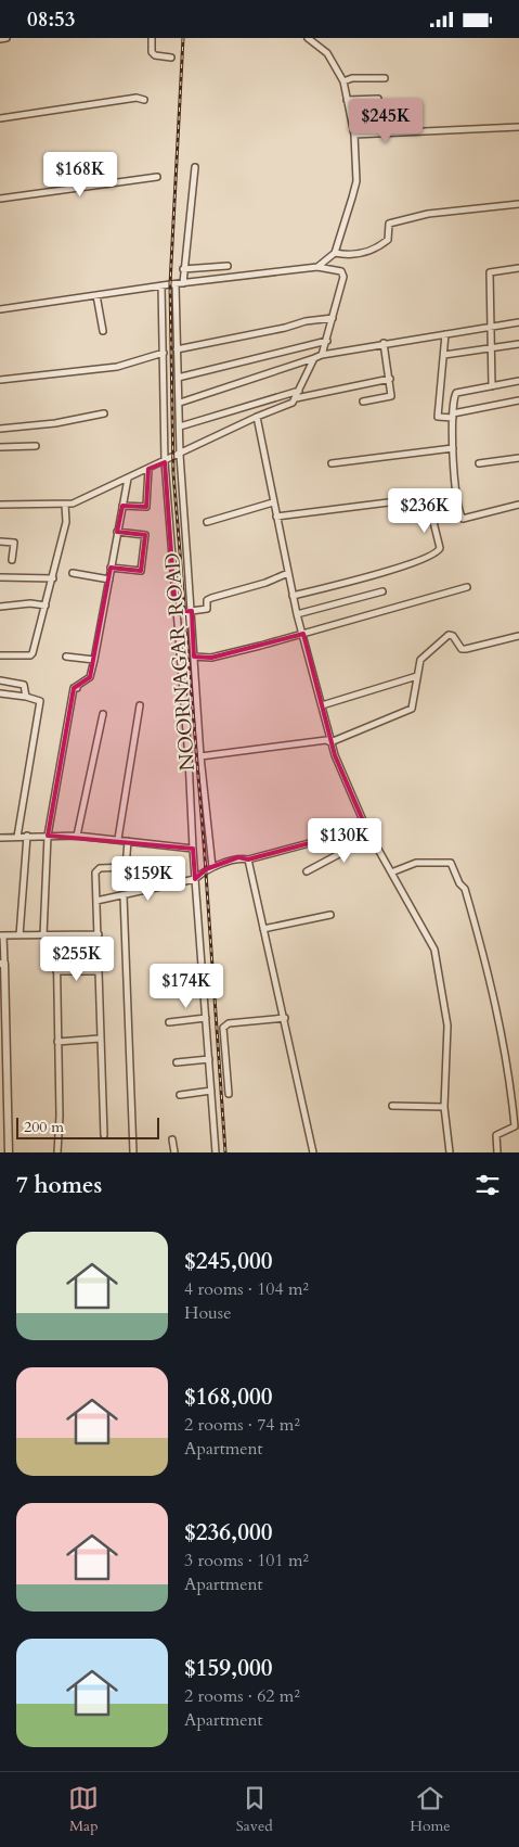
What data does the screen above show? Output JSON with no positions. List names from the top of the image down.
{
  "streets": {
    "street": ["NOORNAGAR_ROAD"]
  },
  "scale_bar": "200 m",
  "page": {
    "status": "08:53",
    "price": [
      "$245K",
      "$168K",
      "$236K",
      "$130K",
      "$159K",
      "$255K",
      "$174K"
    ],
    "scale": "200 m",
    "heading": "7 homes",
    "list": [
      {
        "name": "$245,000",
        "note": "4 rooms · 104 m² · House"
      },
      {
        "name": "$168,000",
        "note": "2 rooms · 74 m² · Apartment"
      },
      {
        "name": "$236,000",
        "note": "3 rooms · 101 m² · Apartment"
      },
      {
        "name": "$159,000",
        "note": "2 rooms · 62 m² · Apartment"
      }
    ],
    "tabs": ["Map", "Saved", "Home"]
  }
}
